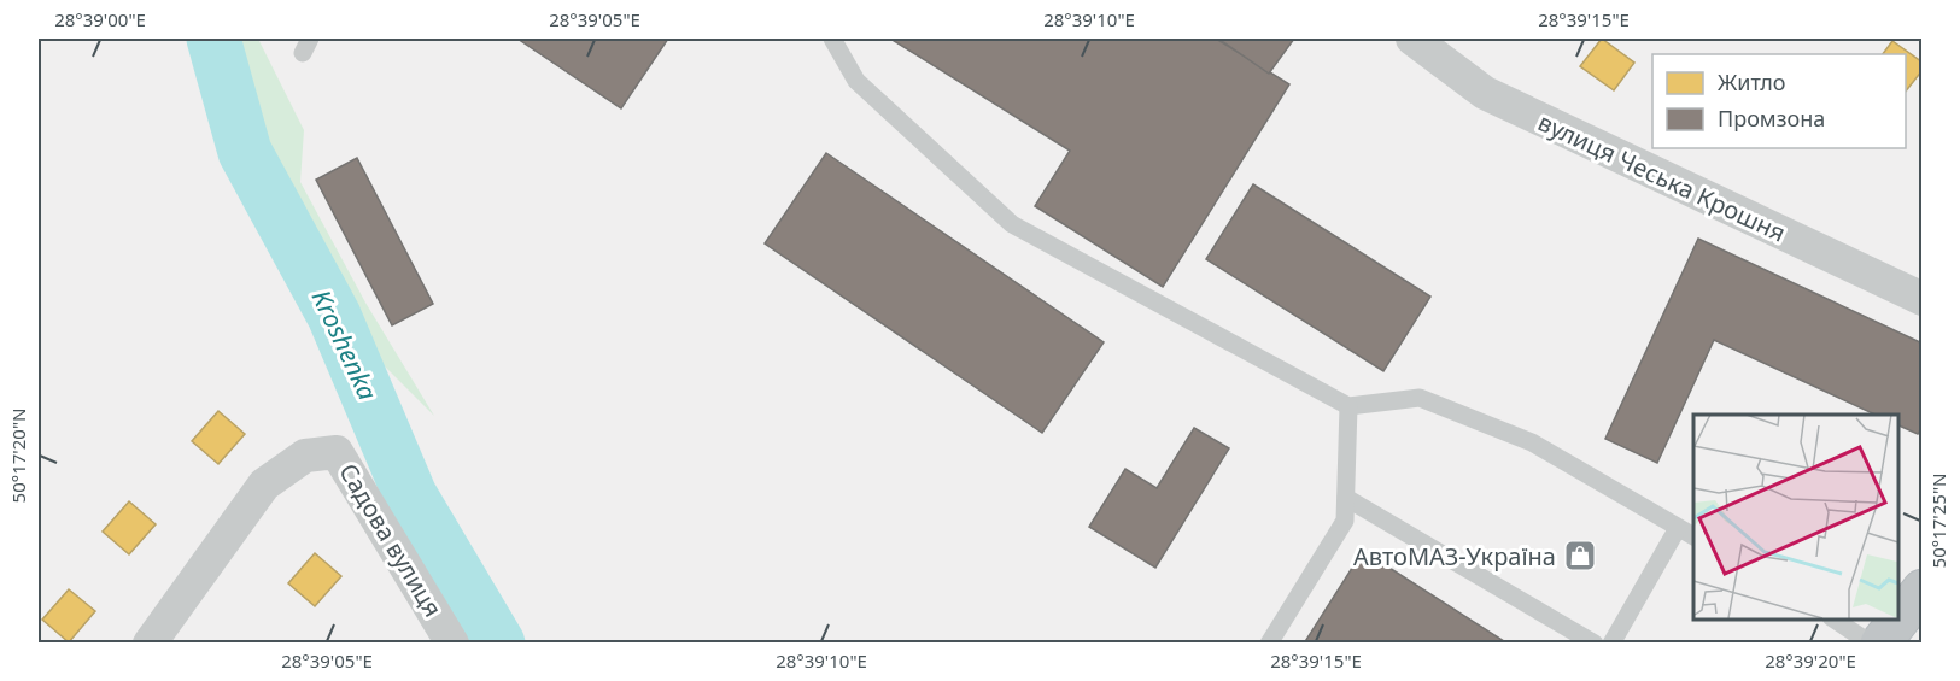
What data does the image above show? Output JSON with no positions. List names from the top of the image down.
{
  "streets": {
    "street": ["вулиця Чеська Крошня", "Садова вулиця"]
  },
  "water": ["Kroshenka"],
  "places": {
    "shop": ["АвтоМАЗ-Україна"]
  },
  "legend": ["Житло", "Промзона"],
  "coordinates": [
    "28°39'00\"E",
    "28°39'05\"E",
    "28°39'10\"E",
    "28°39'15\"E",
    "50°17'20\"N",
    "50°17'25\"N",
    "28°39'20\"E"
  ]
}
